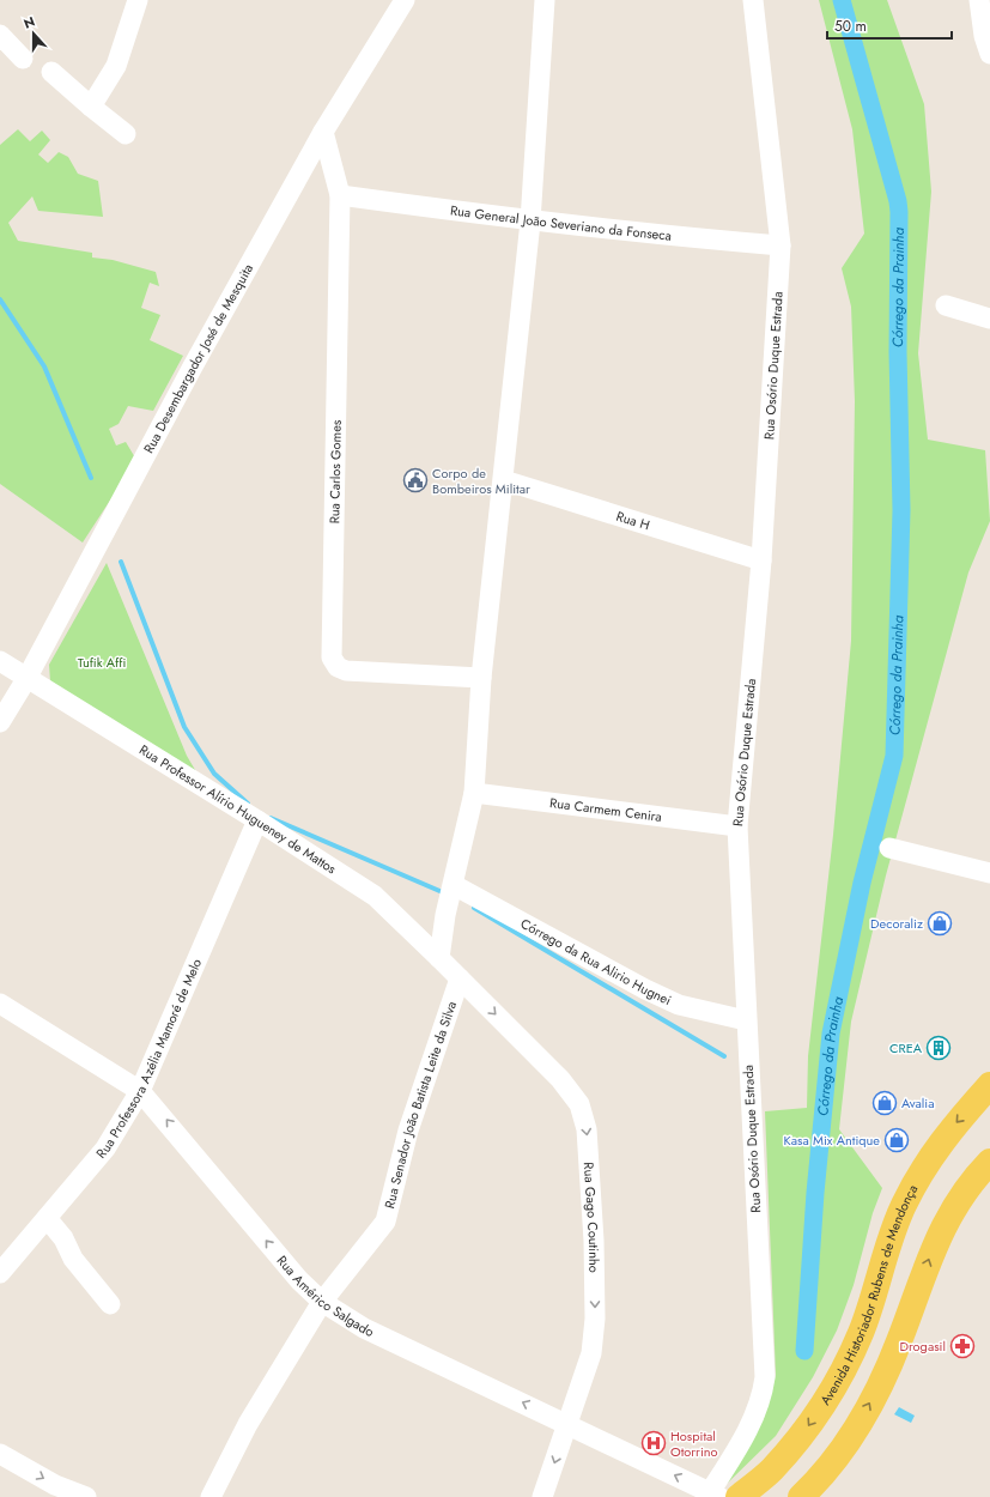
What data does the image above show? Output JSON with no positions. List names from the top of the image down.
{
  "streets": {
    "main road": ["Avenida Historiador Rubens de Mendonça"],
    "street": [
      "Rua General João Severiano da Fonseca",
      "Rua Desembargador José de Mesquita",
      "Rua Osório Duque Estrada",
      "Rua Carlos Gomes",
      "Rua H",
      "Rua Professor Alírio Hugueney de Mattos",
      "Rua Carmem Cenira",
      "Córrego da Rua Alirio Hugnei",
      "Rua Professora Azélia Mamoré de Melo",
      "Rua Senador João Batista Leite da Silva",
      "Rua Gago Coutinho",
      "Rua Américo Salgado"
    ]
  },
  "crossings": [
    ["Rua General João Severiano da Fonseca", "Rua Osório Duque Estrada"],
    ["Rua General João Severiano da Fonseca", "Rua Carlos Gomes"],
    ["Rua Desembargador José de Mesquita", "Rua Carlos Gomes"],
    ["Rua Desembargador José de Mesquita", "Rua Professor Alírio Hugueney de Mattos"],
    ["Rua Osório Duque Estrada", "Rua H"],
    ["Rua Osório Duque Estrada", "Rua Carmem Cenira"],
    ["Rua Osório Duque Estrada", "Córrego da Rua Alirio Hugnei"],
    ["Rua Osório Duque Estrada", "Rua Américo Salgado"],
    ["Rua Professor Alírio Hugueney de Mattos", "Rua Professora Azélia Mamoré de Melo"],
    ["Rua Professor Alírio Hugueney de Mattos", "Rua Senador João Batista Leite da Silva"],
    ["Rua Professor Alírio Hugueney de Mattos", "Rua Gago Coutinho"],
    ["Rua Professora Azélia Mamoré de Melo", "Rua Américo Salgado"],
    ["Rua Senador João Batista Leite da Silva", "Rua Gago Coutinho"],
    ["Rua Senador João Batista Leite da Silva", "Rua Américo Salgado"],
    ["Rua Gago Coutinho", "Rua Américo Salgado"]
  ],
  "one_way": ["Rua Gago Coutinho", "Rua Américo Salgado"],
  "water": ["Córrego da Prainha"],
  "parks": ["Tufik Affi"],
  "places": {
    "public building": ["Corpo de Bombeiros Militar"],
    "shop": ["Decoraliz", "Avalia", "Kasa Mix Antique"],
    "building": ["CREA"],
    "pharmacy": ["Drogasil"],
    "hospital": ["Hospital Otorrino"]
  },
  "scale_bar": "50 m",
  "north": "top"
}
